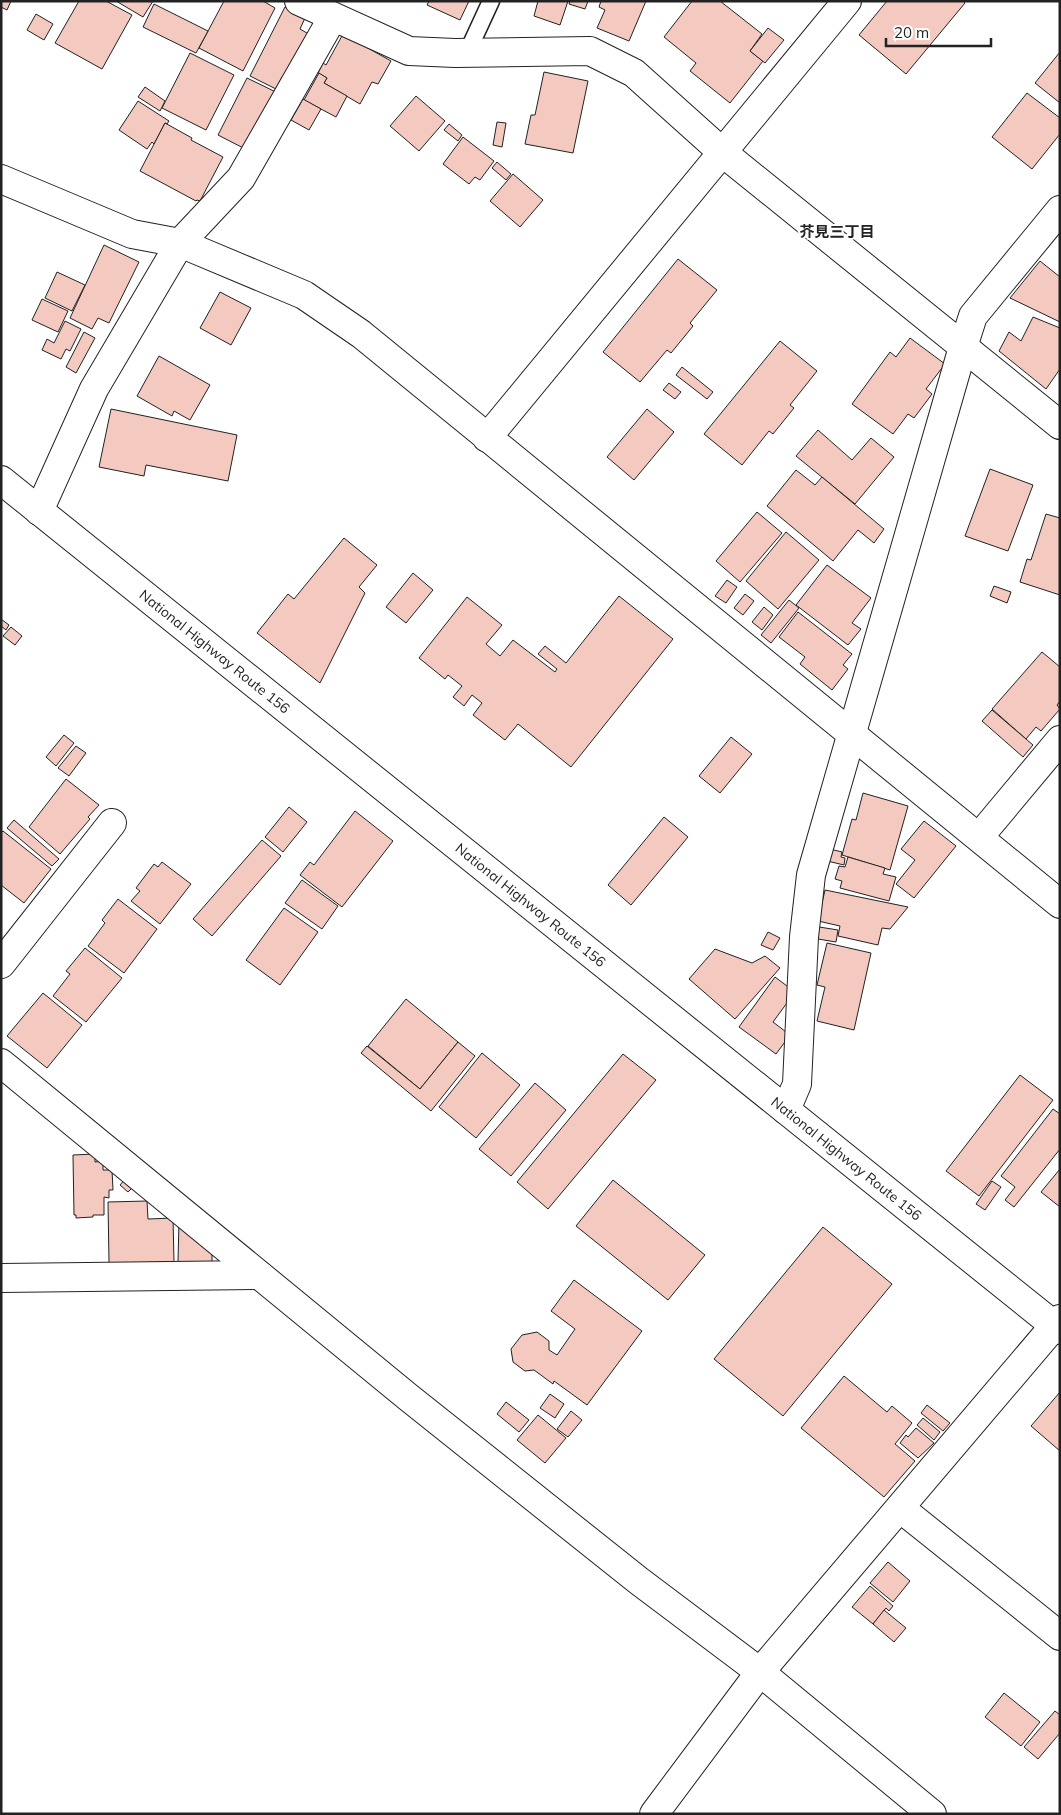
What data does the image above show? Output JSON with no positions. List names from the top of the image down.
{
  "streets": {
    "main road": ["National Highway Route 156"]
  },
  "districts": ["芥見三丁目"],
  "scale_bar": "20 m"
}
